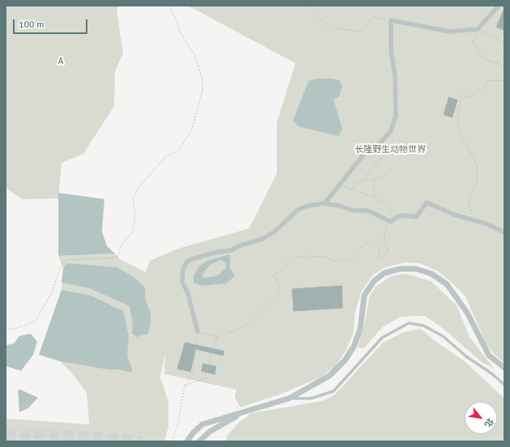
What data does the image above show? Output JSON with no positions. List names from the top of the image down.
{
  "parks": ["A", "长隆野生动物世界"],
  "scale_bar": "100 m",
  "north": "bottom right"
}
